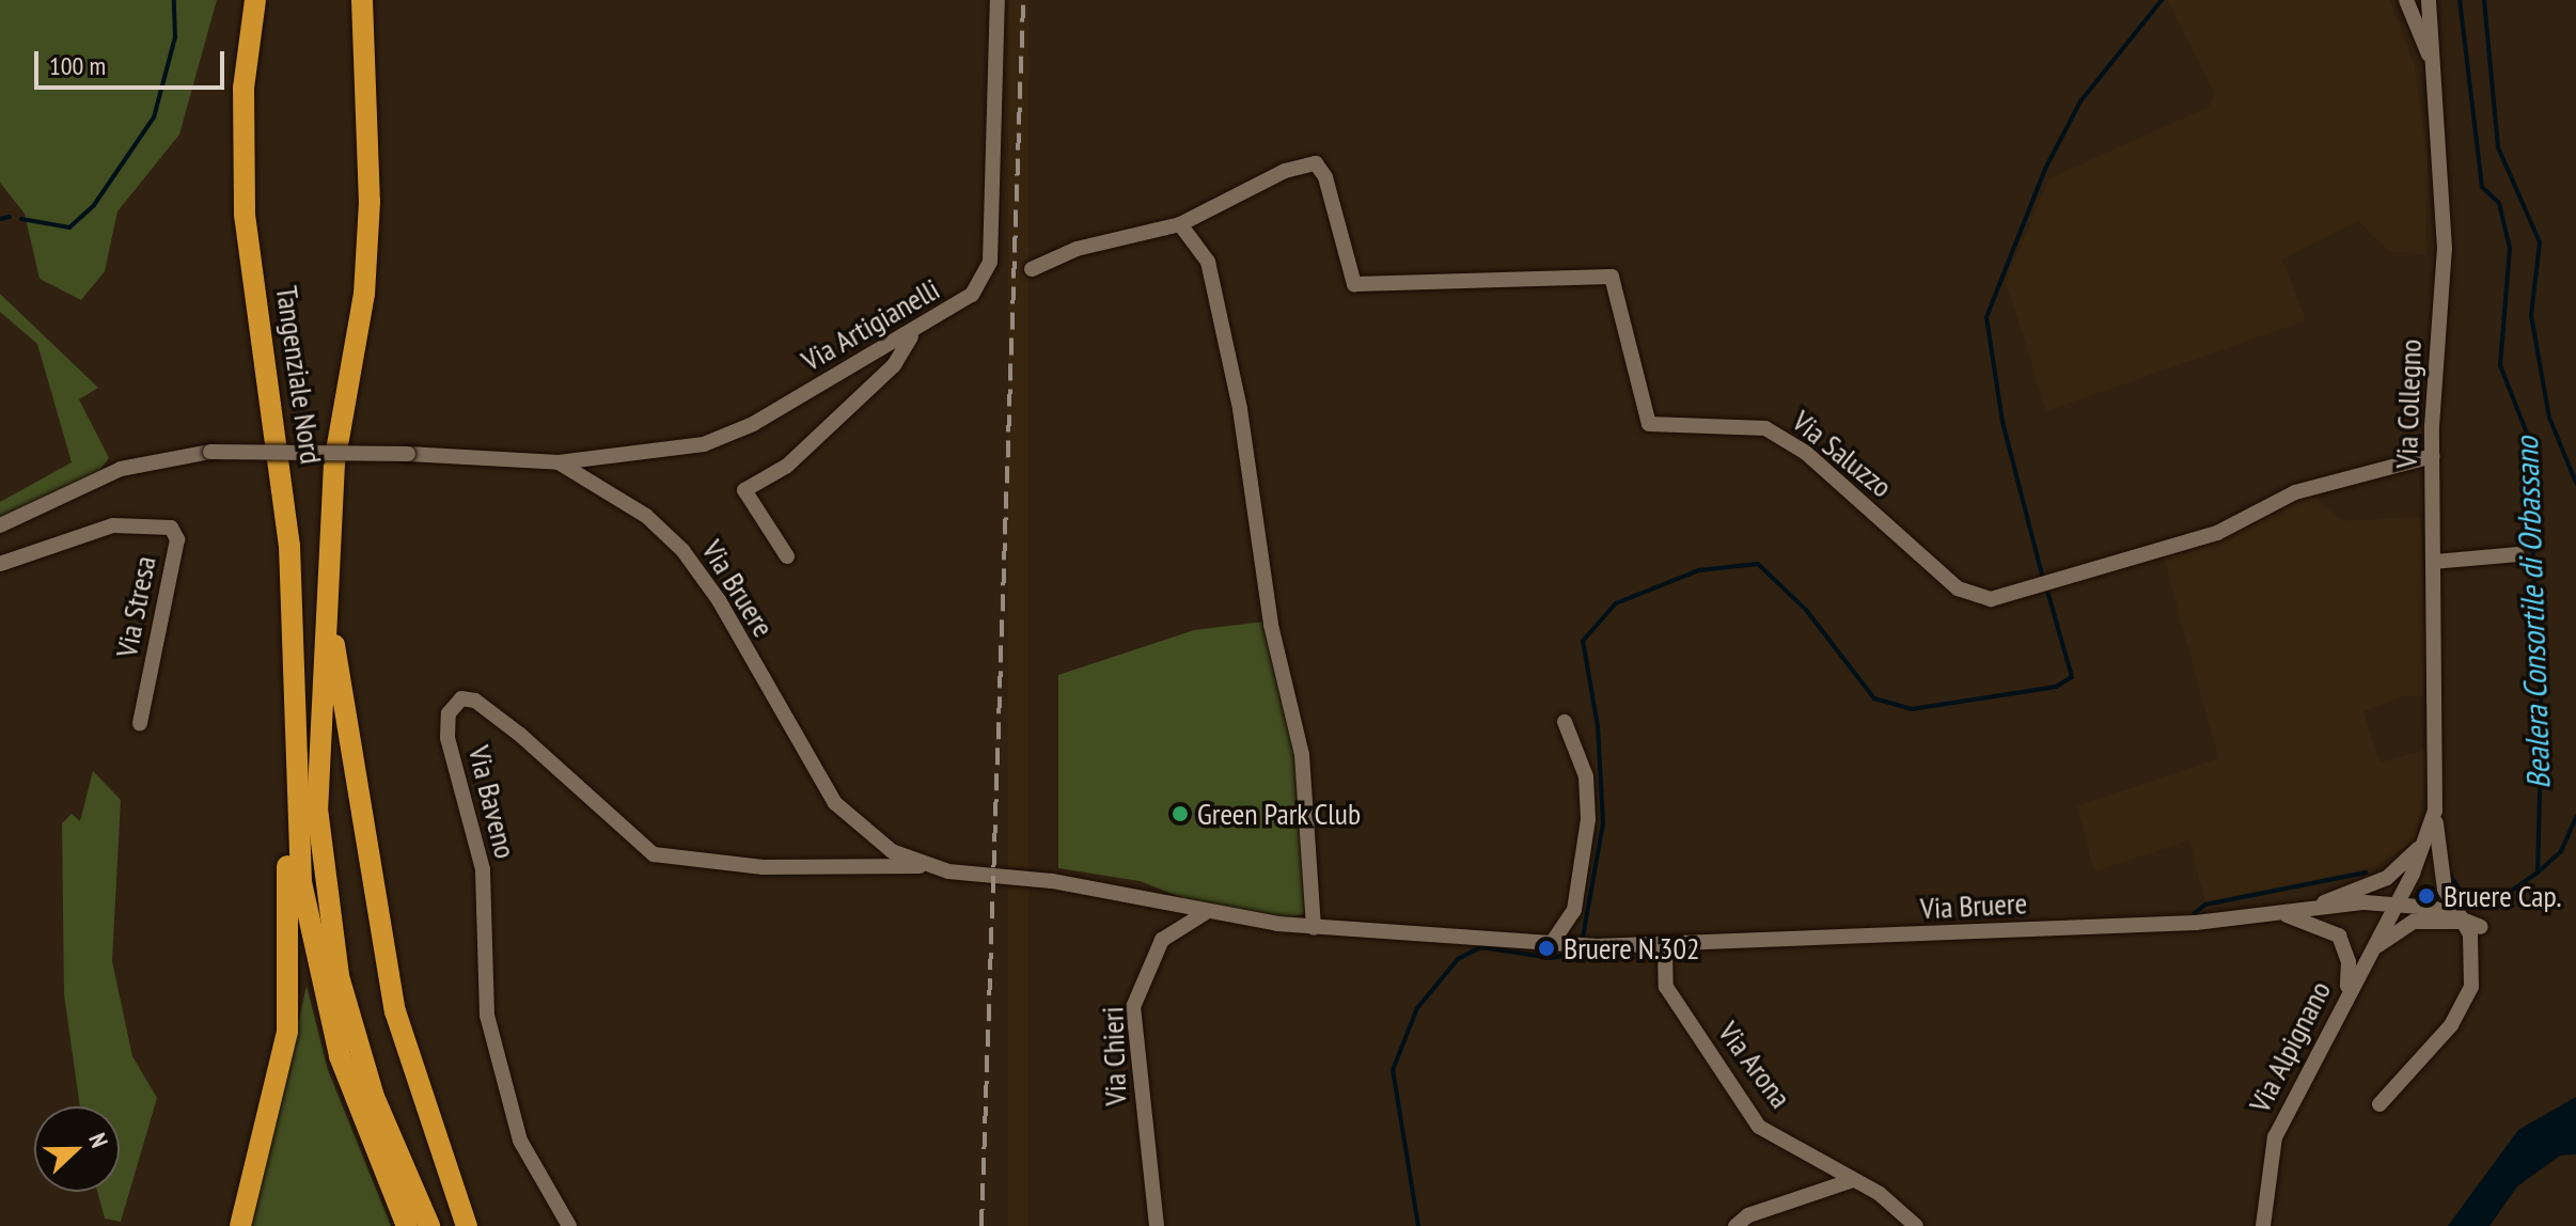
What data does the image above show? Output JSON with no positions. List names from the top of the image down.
{
  "streets": {
    "highway": ["Tangenziale Nord"],
    "street": [
      "Via Artigianelli",
      "Via Collegno",
      "Via Saluzzo",
      "Via Bruere",
      "Via Stresa",
      "Via Baveno",
      "Via Alpignano",
      "Via Chieri",
      "Via Arona"
    ]
  },
  "crossings": [
    ["Via Artigianelli", "Via Bruere"],
    ["Via Collegno", "Via Saluzzo"],
    ["Via Collegno", "Via Bruere"],
    ["Via Collegno", "Via Alpignano"],
    ["Via Bruere", "Via Baveno"],
    ["Via Bruere", "Via Alpignano"],
    ["Via Bruere", "Via Chieri"],
    ["Via Bruere", "Via Arona"]
  ],
  "water": ["Bealera Consortile di Orbassano"],
  "places": ["Green Park Club", "Bruere Cap.", "Bruere N.302"],
  "scale_bar": "100 m",
  "north": "right"
}
